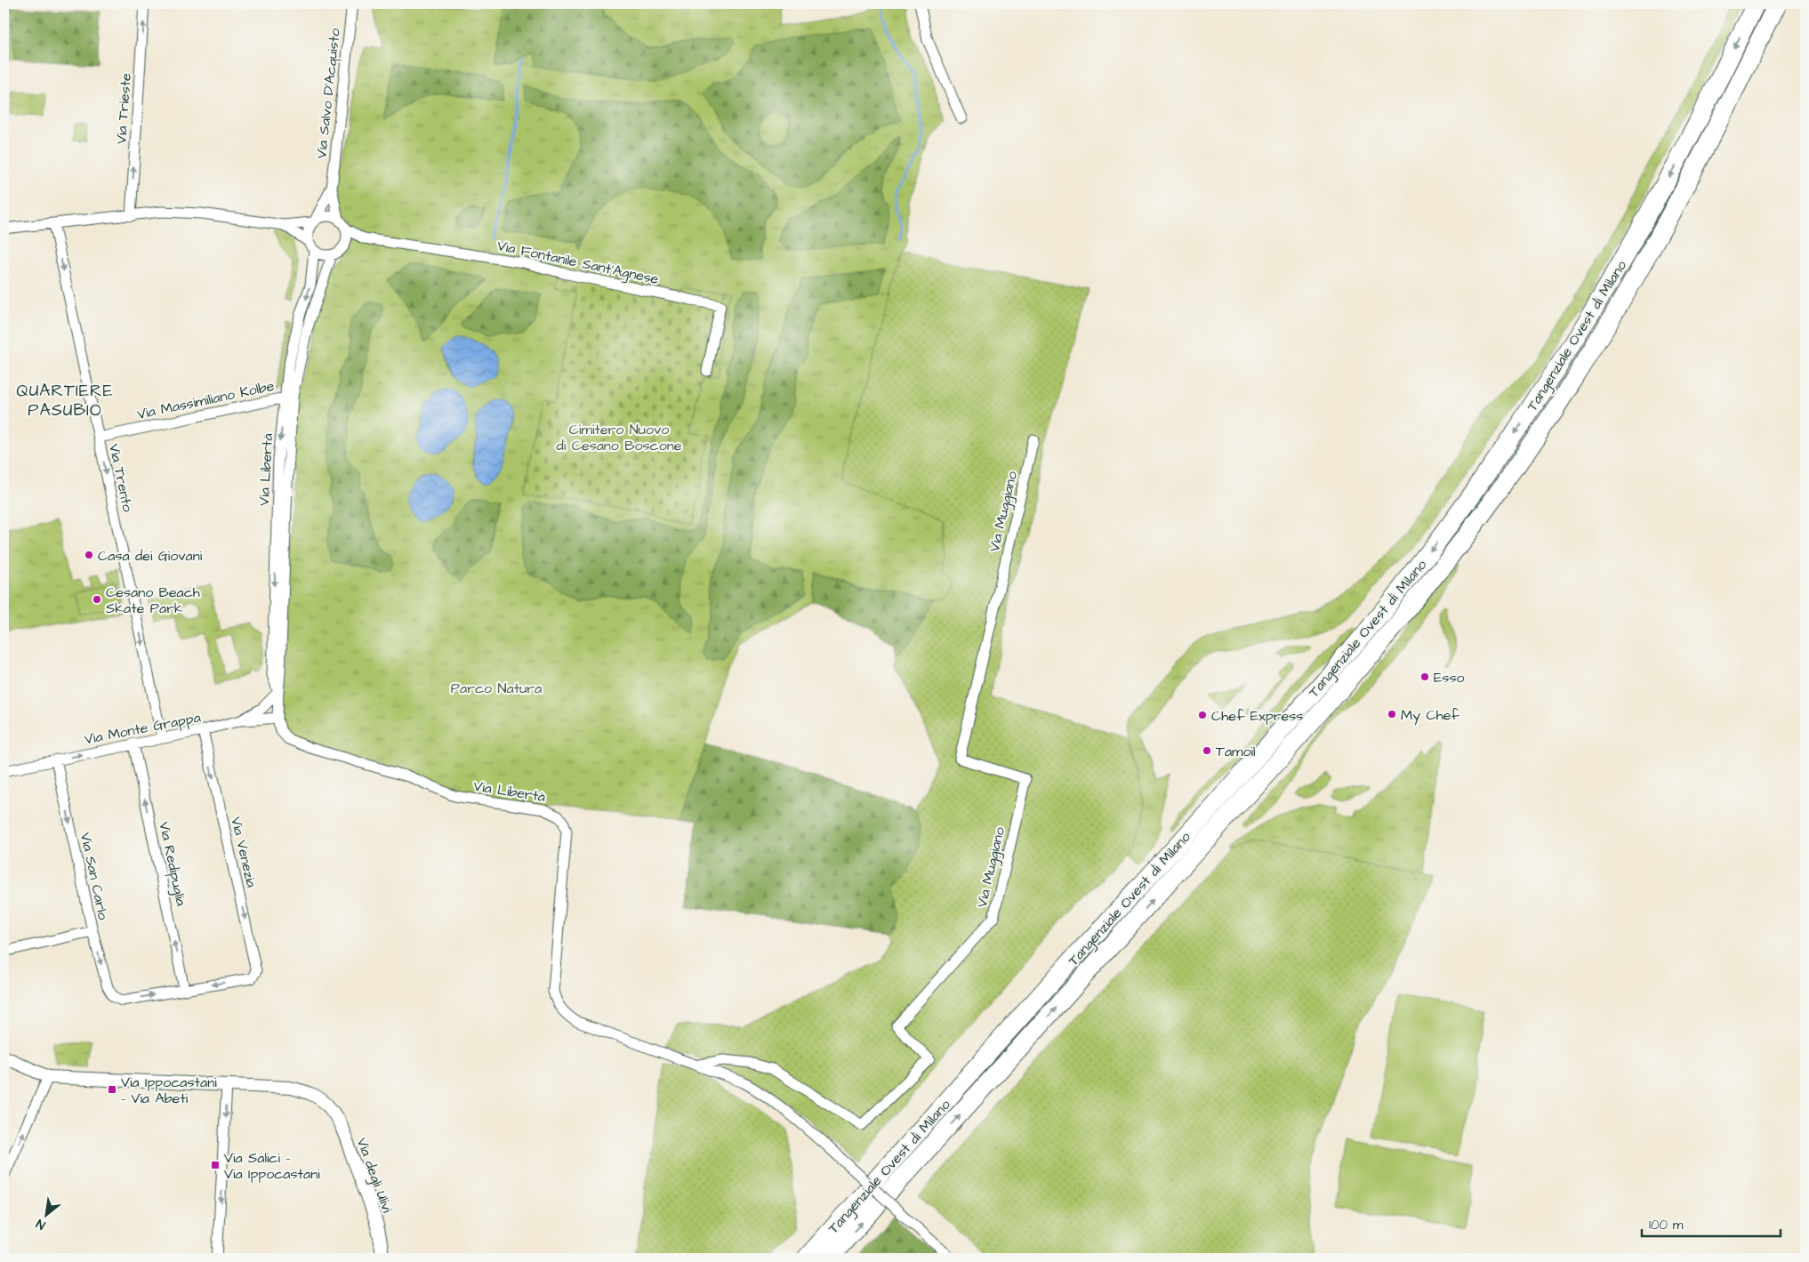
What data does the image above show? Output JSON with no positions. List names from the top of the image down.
{
  "streets": {
    "highway": ["Tangenziale Ovest di Milano"],
    "street": [
      "Via Salvo D'Acquisto",
      "Via Trieste",
      "Via Fontanile Sant'Agnese",
      "Via Massimiliano Kolbe",
      "Via Libertà",
      "Via Trento",
      "Via Muggiano",
      "Via Monte Grappa",
      "Via Venezia",
      "Via Redipuglia",
      "Via San Carlo",
      "Via degli Ulivi"
    ]
  },
  "crossings": [
    ["Via Massimiliano Kolbe", "Via Libertà"],
    ["Via Massimiliano Kolbe", "Via Trento"],
    ["Via Libertà", "Via Muggiano"],
    ["Via Libertà", "Via Monte Grappa"],
    ["Via Trento", "Via Monte Grappa"],
    ["Via Monte Grappa", "Via Venezia"],
    ["Via Monte Grappa", "Via Redipuglia"],
    ["Via Monte Grappa", "Via San Carlo"],
    ["Via Venezia", "Via Redipuglia"],
    ["Via Venezia", "Via San Carlo"],
    ["Via Redipuglia", "Via San Carlo"]
  ],
  "one_way": [
    "Via Trieste",
    "Via Trento",
    "Via Venezia",
    "Via Redipuglia",
    "Via San Carlo"
  ],
  "districts": ["QUARTIERE PASUBIO"],
  "parks": ["Cimitero Nuovo di Cesano Boscone", "Parco Natura"],
  "places": {
    "other": [
      "Casa dei Giovani",
      "Cesano Beach Skate Park",
      "Esso",
      "My Chef",
      "Chef Express",
      "Tamoil"
    ],
    "transit": ["Via Ippocastani - Via Abeti", "Via Salici - Via Ippocastani"]
  },
  "scale_bar": "100 m",
  "north": "bottom left"
}
